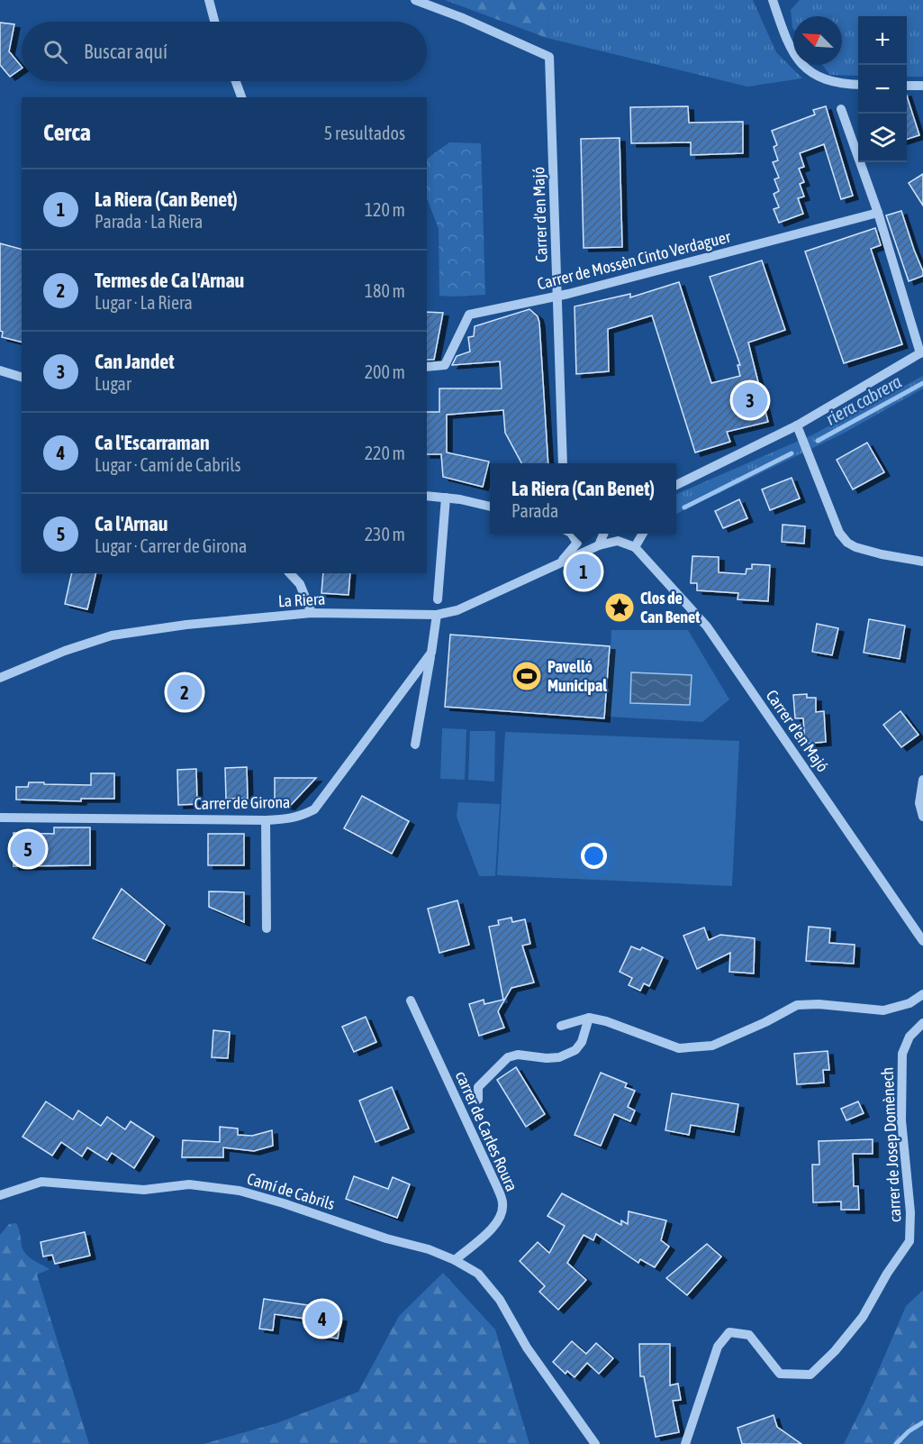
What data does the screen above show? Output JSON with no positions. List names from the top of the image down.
{
  "streets": {
    "street": [
      "Carrer d'en Majó",
      "Carrer de Mossèn Cinto Verdaguer",
      "La Riera",
      "Carrer de Girona",
      "carrer de Carles Roura",
      "carrer de Josep Domènech",
      "Camí de Cabrils"
    ]
  },
  "crossings": [
    ["Carrer d'en Majó", "Carrer de Mossèn Cinto Verdaguer"],
    ["La Riera", "Carrer de Girona"],
    ["carrer de Carles Roura", "Camí de Cabrils"]
  ],
  "water": ["riera cabrera"],
  "places": {
    "place": ["Clos de Can Benet"],
    "sports": ["Pavelló Municipal"]
  },
  "north": "top left",
  "page": {
    "map_buttons": ["+", "−"],
    "search": "Buscar aquí",
    "heading": ["Cerca", "5 resultados"],
    "list": [
      {
        "mark": "1",
        "name": "La Riera (Can Benet)",
        "note": "Parada · La Riera",
        "value": "120 m"
      },
      {
        "mark": "2",
        "name": "Termes de Ca l'Arnau",
        "note": "Lugar · La Riera",
        "value": "180 m"
      },
      {
        "mark": "3",
        "name": "Can Jandet",
        "note": "Lugar",
        "value": "200 m"
      },
      {
        "mark": "4",
        "name": "Ca l'Escarraman",
        "note": "Lugar · Camí de Cabrils",
        "value": "220 m"
      },
      {
        "mark": "5",
        "name": "Ca l'Arnau",
        "note": "Lugar · Carrer de Girona",
        "value": "230 m"
      }
    ],
    "pins": [
      "3",
      "1",
      "2",
      "5",
      "4"
    ],
    "popup": ["La Riera (Can Benet)", "Parada"]
  }
}
